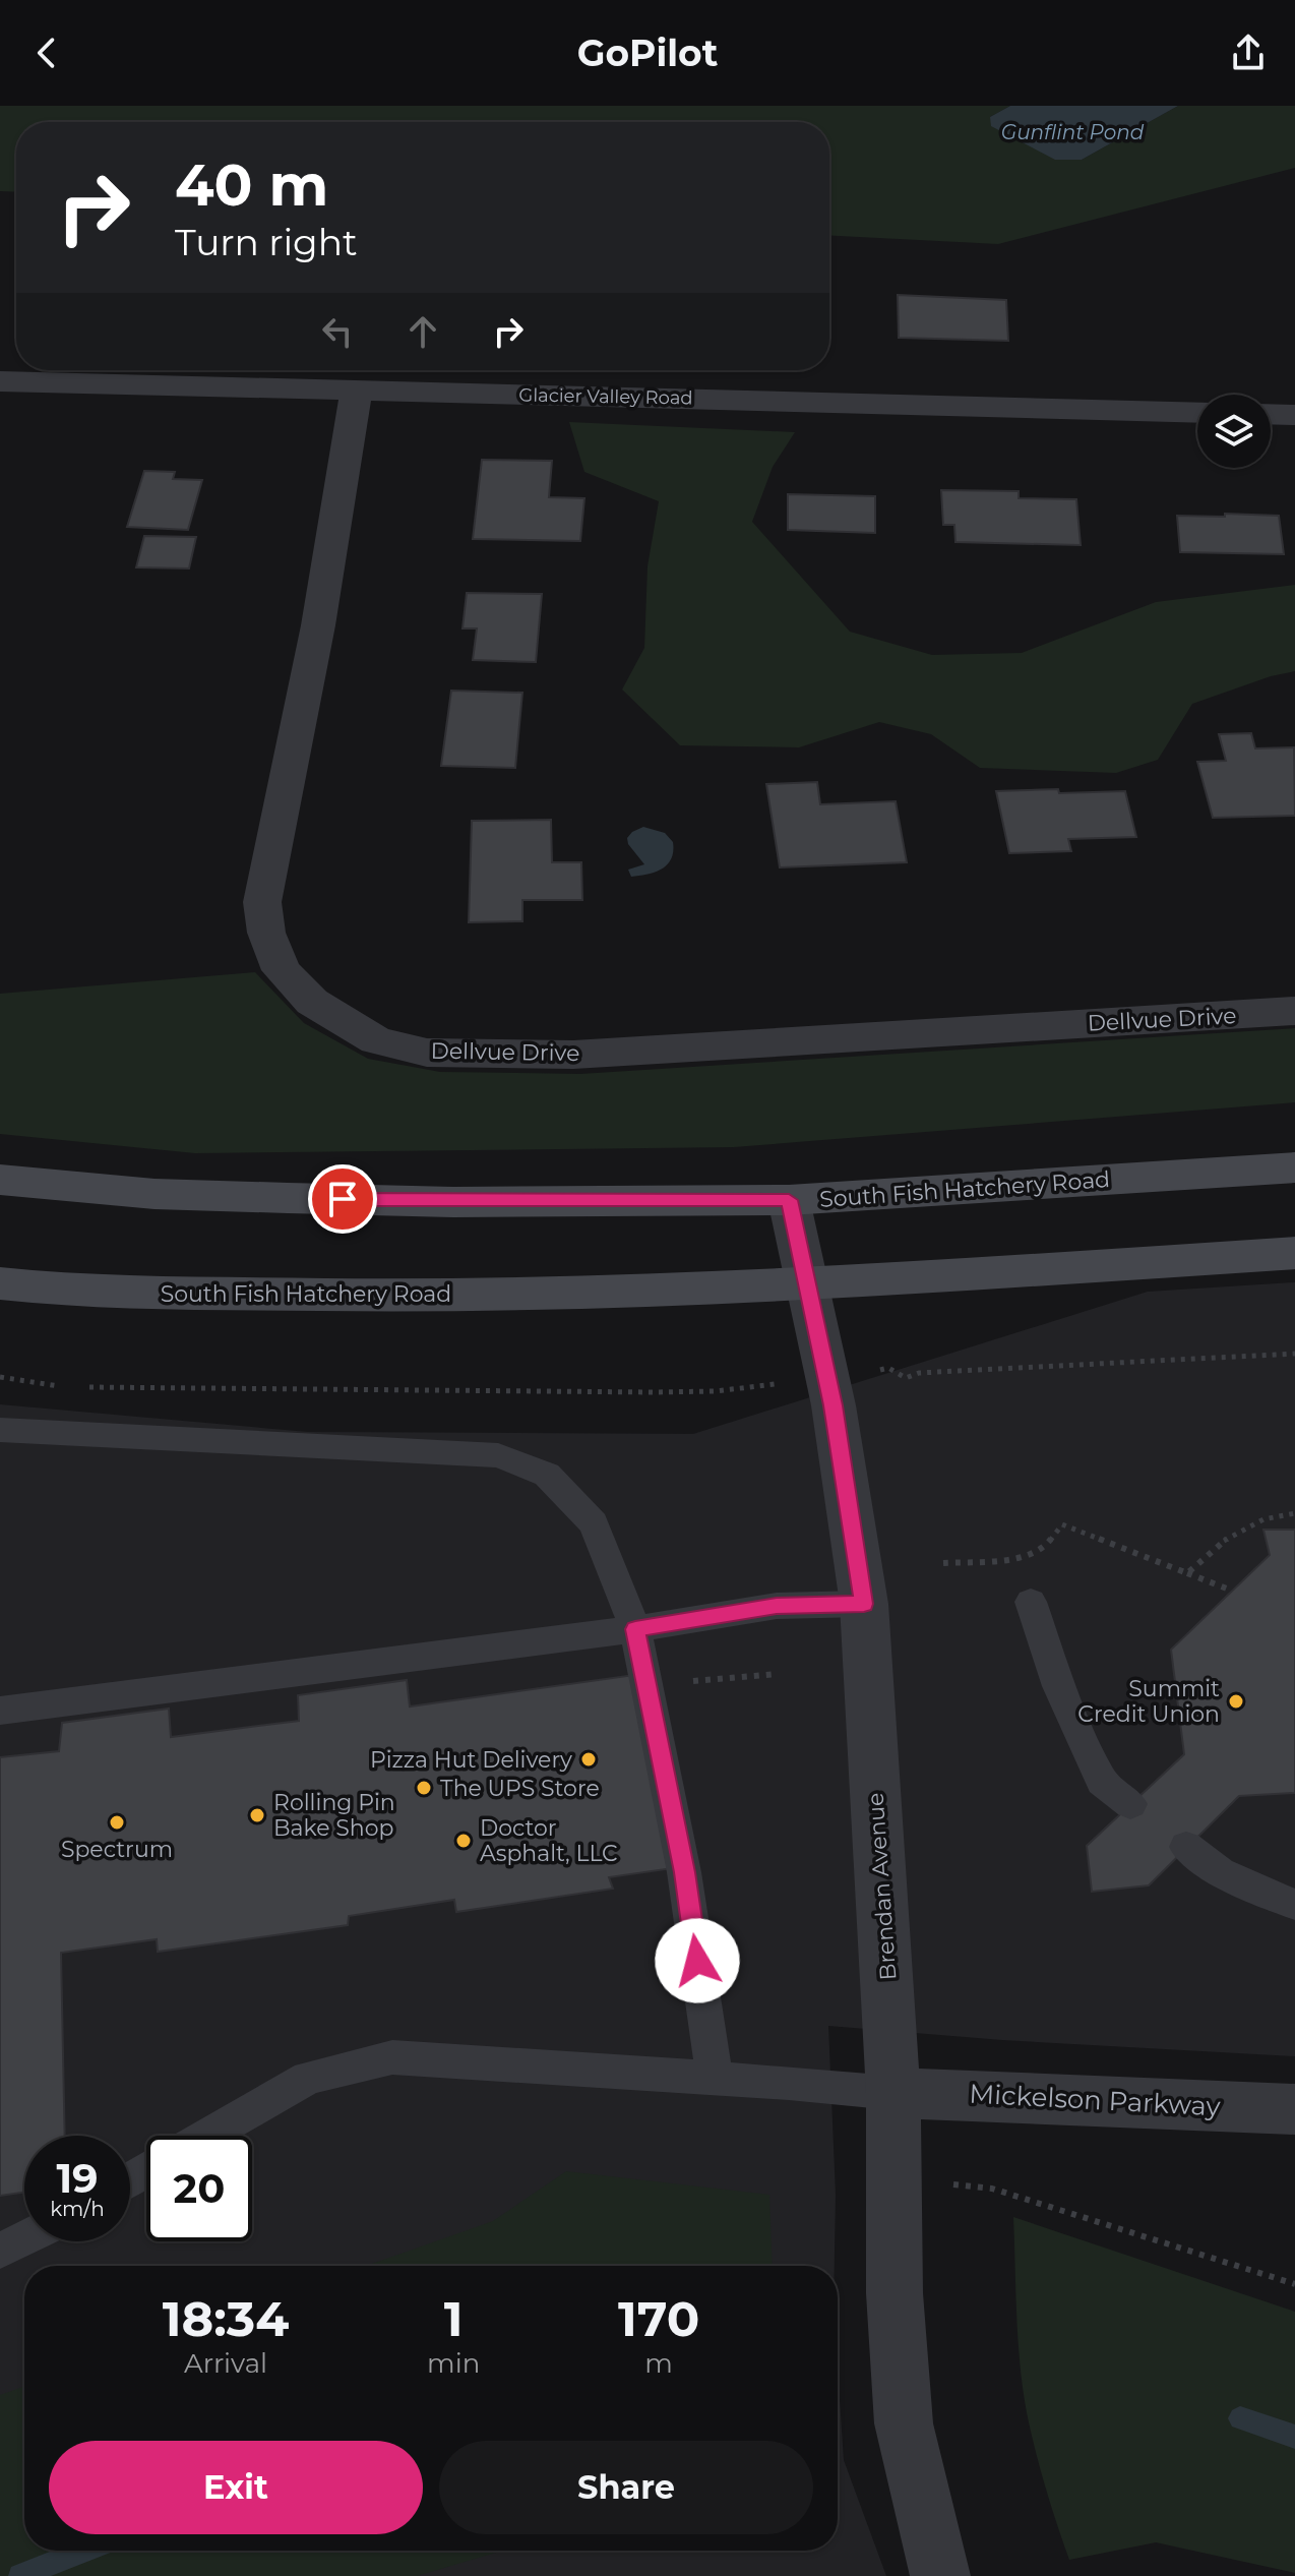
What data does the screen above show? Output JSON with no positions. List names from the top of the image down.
{
  "streets": {
    "main road": ["South Fish Hatchery Road"],
    "street": [
      "Glacier Valley Road",
      "Dellvue Drive",
      "Brendan Avenue",
      "Mickelson Parkway"
    ]
  },
  "crossings": [
    ["Glacier Valley Road", "Dellvue Drive"],
    ["South Fish Hatchery Road", "Brendan Avenue"],
    ["Brendan Avenue", "Mickelson Parkway"]
  ],
  "water": ["Gunflint Pond"],
  "places": [
    "Summit Credit Union",
    "Pizza Hut Delivery",
    "The UPS Store",
    "Rolling Pin Bake Shop",
    "Spectrum",
    "Doctor Asphalt, LLC"
  ],
  "page": {
    "header": "GoPilot",
    "turn": ["40 m", "Turn right"],
    "speed": "19 km/h",
    "limit": "20",
    "eta": [
      "18:34",
      "Arrival",
      "1",
      "min",
      "170",
      "m"
    ],
    "buttons": ["Exit", "Share"]
  }
}
